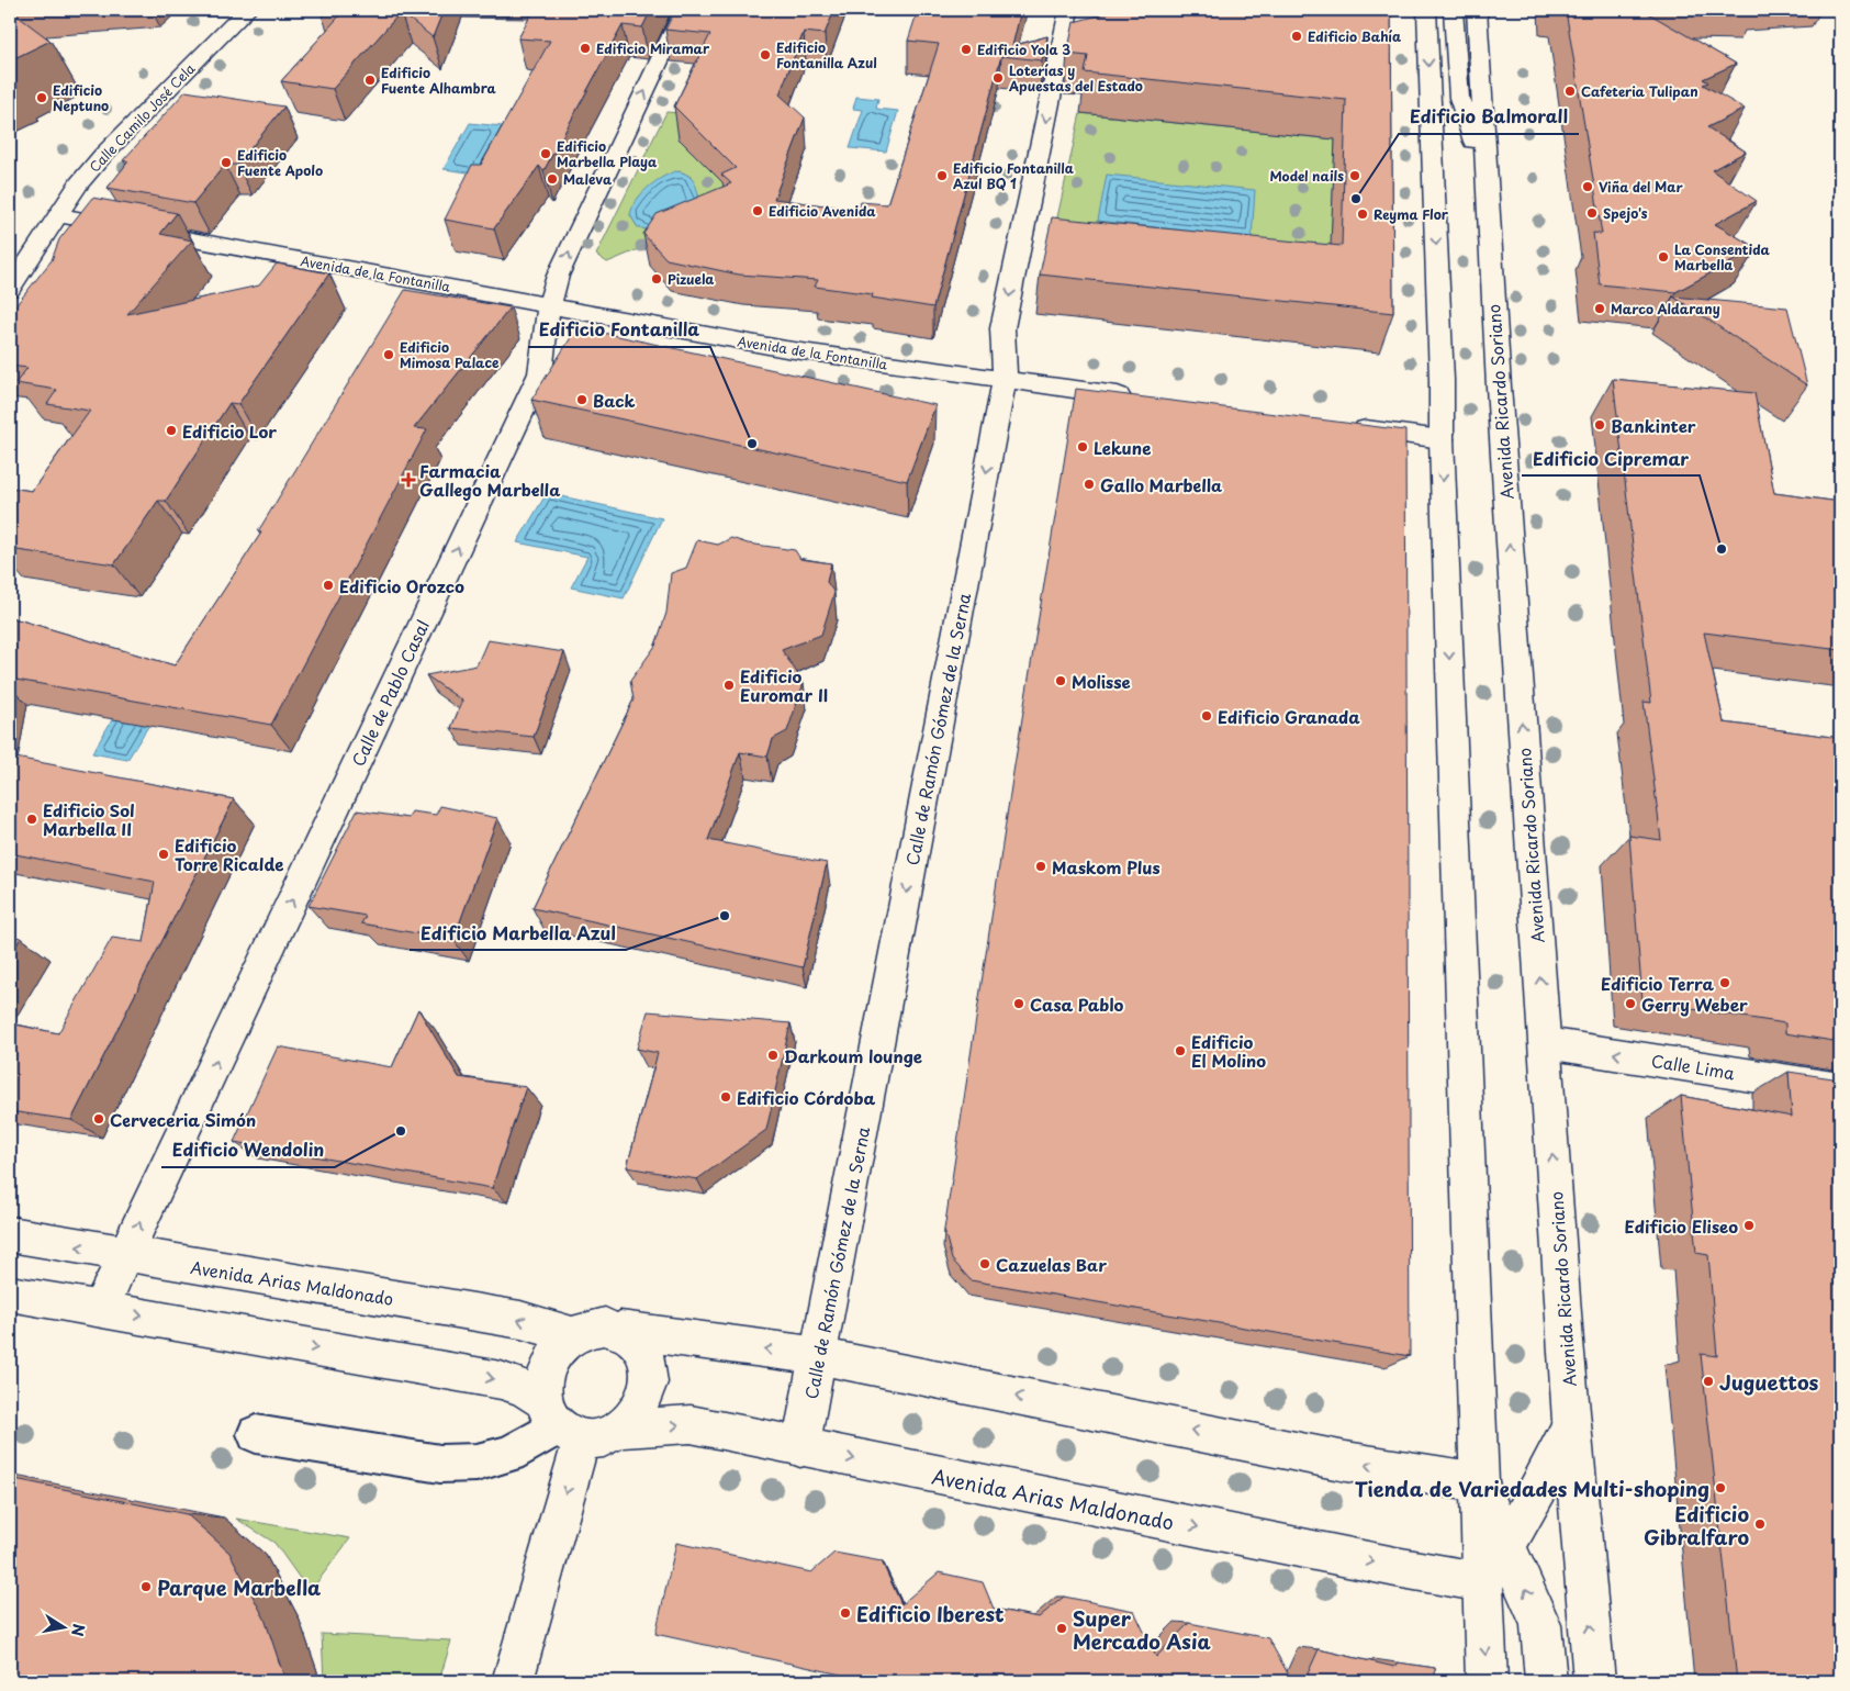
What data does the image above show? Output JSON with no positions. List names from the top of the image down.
{
  "streets": {
    "street": [
      "Calle Camilo José Cela",
      "Avenida de la Fontanilla",
      "Avenida Ricardo Soriano",
      "Calle de Pablo Casal",
      "Calle de Ramón Gómez de la Serna",
      "Calle Lima",
      "Avenida Arias Maldonado"
    ]
  },
  "crossings": [
    ["Calle Camilo José Cela", "Avenida de la Fontanilla"],
    ["Avenida de la Fontanilla", "Calle de Pablo Casal"],
    ["Avenida de la Fontanilla", "Calle de Ramón Gómez de la Serna"],
    ["Avenida Ricardo Soriano", "Calle Lima"],
    ["Calle de Pablo Casal", "Avenida Arias Maldonado"],
    ["Calle de Ramón Gómez de la Serna", "Avenida Arias Maldonado"]
  ],
  "one_way": ["Calle de Pablo Casal", "Calle de Ramón Gómez de la Serna", "Calle Lima"],
  "places": {
    "other": [
      "Edificio Bahía",
      "Edificio Miramar",
      "Edificio Yola 3",
      "Edificio Fontanilla Azul",
      "Loterías y Apuestas del Estado",
      "Edificio Fuente Alhambra",
      "Cafeteria Tulipan",
      "Edificio Neptuno",
      "Edificio Marbella Playa",
      "Edificio Fuente Apolo",
      "Edificio Fontanilla Azul BQ 1",
      "Model nails",
      "Maleva",
      "Viña del Mar",
      "Edificio Balmorall",
      "Edificio Avenida",
      "Spejo's",
      "Reyma Flor",
      "La Consentida Marbella",
      "Pizuela",
      "Marco Aldarany",
      "Edificio Mimosa Palace",
      "Back",
      "Bankinter",
      "Edificio Lor",
      "Edificio Fontanilla",
      "Lekune",
      "Gallo Marbella",
      "Edificio Cipremar",
      "Edificio Orozco",
      "Molisse",
      "Edificio Euromar II",
      "Edificio Granada",
      "Edificio Sol Marbella II",
      "Edificio Torre Ricalde",
      "Maskom Plus",
      "Edificio Marbella Azul",
      "Edificio Terra",
      "Casa Pablo",
      "Gerry Weber",
      "Edificio El Molino",
      "Darkoum lounge",
      "Edificio Córdoba",
      "Cerveceria Simón",
      "Edificio Wendolin",
      "Edificio Eliseo",
      "Cazuelas Bar",
      "Juguettos",
      "Tienda de Variedades Multi-shoping",
      "Edificio Gibralfaro",
      "Parque Marbella",
      "Edificio Iberest",
      "Super Mercado Asia"
    ],
    "health": ["Farmacia Gallego Marbella"]
  },
  "north": "right"
}
